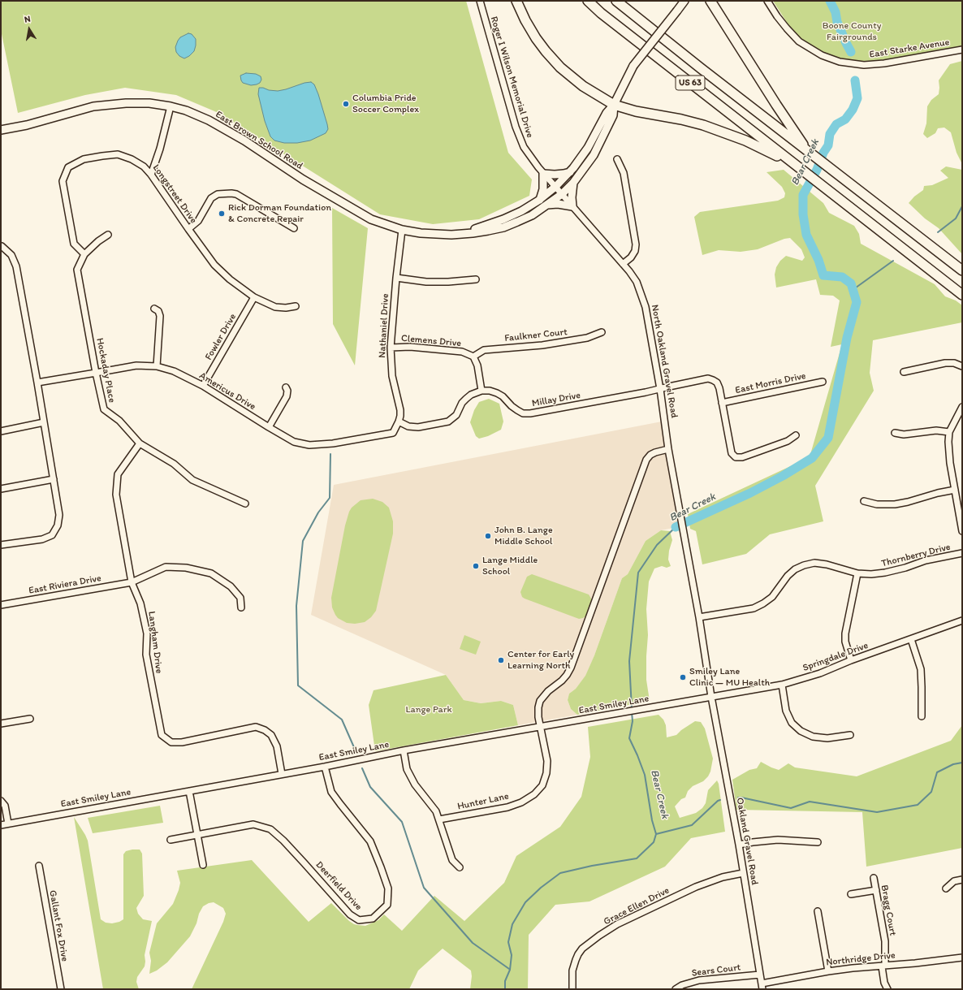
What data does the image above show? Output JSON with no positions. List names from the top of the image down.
{
  "streets": {
    "highway": ["US 63"],
    "main road": ["East Brown School Road"],
    "street": [
      "East Starke Avenue",
      "Roger I Wilson Memorial Drive",
      "Longstreet Drive",
      "Nathaniel Drive",
      "Faulkner Court",
      "Fowler Drive",
      "Clemens Drive",
      "North Oakland Gravel Road",
      "Hockaday Place",
      "East Morris Drive",
      "Americus Drive",
      "Millay Drive",
      "Thornberry Drive",
      "East Riviera Drive",
      "Langham Drive",
      "Springdale Drive",
      "East Smiley Lane",
      "Hunter Lane",
      "Oakland Gravel Road",
      "Deerfield Drive",
      "Grace Ellen Drive",
      "Bragg Court",
      "Gallant Fox Drive",
      "Northridge Drive",
      "Sears Court"
    ]
  },
  "crossings": [
    ["Roger I Wilson Memorial Drive", "East Brown School Road"],
    ["Roger I Wilson Memorial Drive", "North Oakland Gravel Road"],
    ["East Brown School Road", "Nathaniel Drive"],
    ["East Brown School Road", "North Oakland Gravel Road"],
    ["Longstreet Drive", "Fowler Drive"],
    ["Longstreet Drive", "Hockaday Place"],
    ["Nathaniel Drive", "Clemens Drive"],
    ["Nathaniel Drive", "Americus Drive"],
    ["Faulkner Court", "Clemens Drive"],
    ["Fowler Drive", "Americus Drive"],
    ["Clemens Drive", "Millay Drive"],
    ["North Oakland Gravel Road", "Millay Drive"],
    ["North Oakland Gravel Road", "Thornberry Drive"],
    ["North Oakland Gravel Road", "Springdale Drive"],
    ["North Oakland Gravel Road", "East Smiley Lane"],
    ["North Oakland Gravel Road", "Hunter Lane"],
    ["North Oakland Gravel Road", "Oakland Gravel Road"],
    ["Hockaday Place", "Americus Drive"],
    ["Hockaday Place", "Langham Drive"],
    ["East Morris Drive", "Millay Drive"],
    ["East Riviera Drive", "Langham Drive"],
    ["Langham Drive", "East Smiley Lane"],
    ["Springdale Drive", "East Smiley Lane"],
    ["Springdale Drive", "Oakland Gravel Road"],
    ["East Smiley Lane", "Hunter Lane"],
    ["East Smiley Lane", "Oakland Gravel Road"],
    ["East Smiley Lane", "Deerfield Drive"],
    ["Oakland Gravel Road", "Grace Ellen Drive"],
    ["Oakland Gravel Road", "Northridge Drive"],
    ["Oakland Gravel Road", "Sears Court"],
    ["Bragg Court", "Northridge Drive"]
  ],
  "water": ["Bear Creek"],
  "parks": ["Boone County Fairgrounds", "Lange Park"],
  "places": [
    "Columbia Pride Soccer Complex",
    "Rick Dorman Foundation & Concrete Repair",
    "John B. Lange Middle School",
    "Lange Middle School",
    "Center for Early Learning North",
    "Smiley Lane Clinic — MU Health"
  ],
  "north": "top"
}
